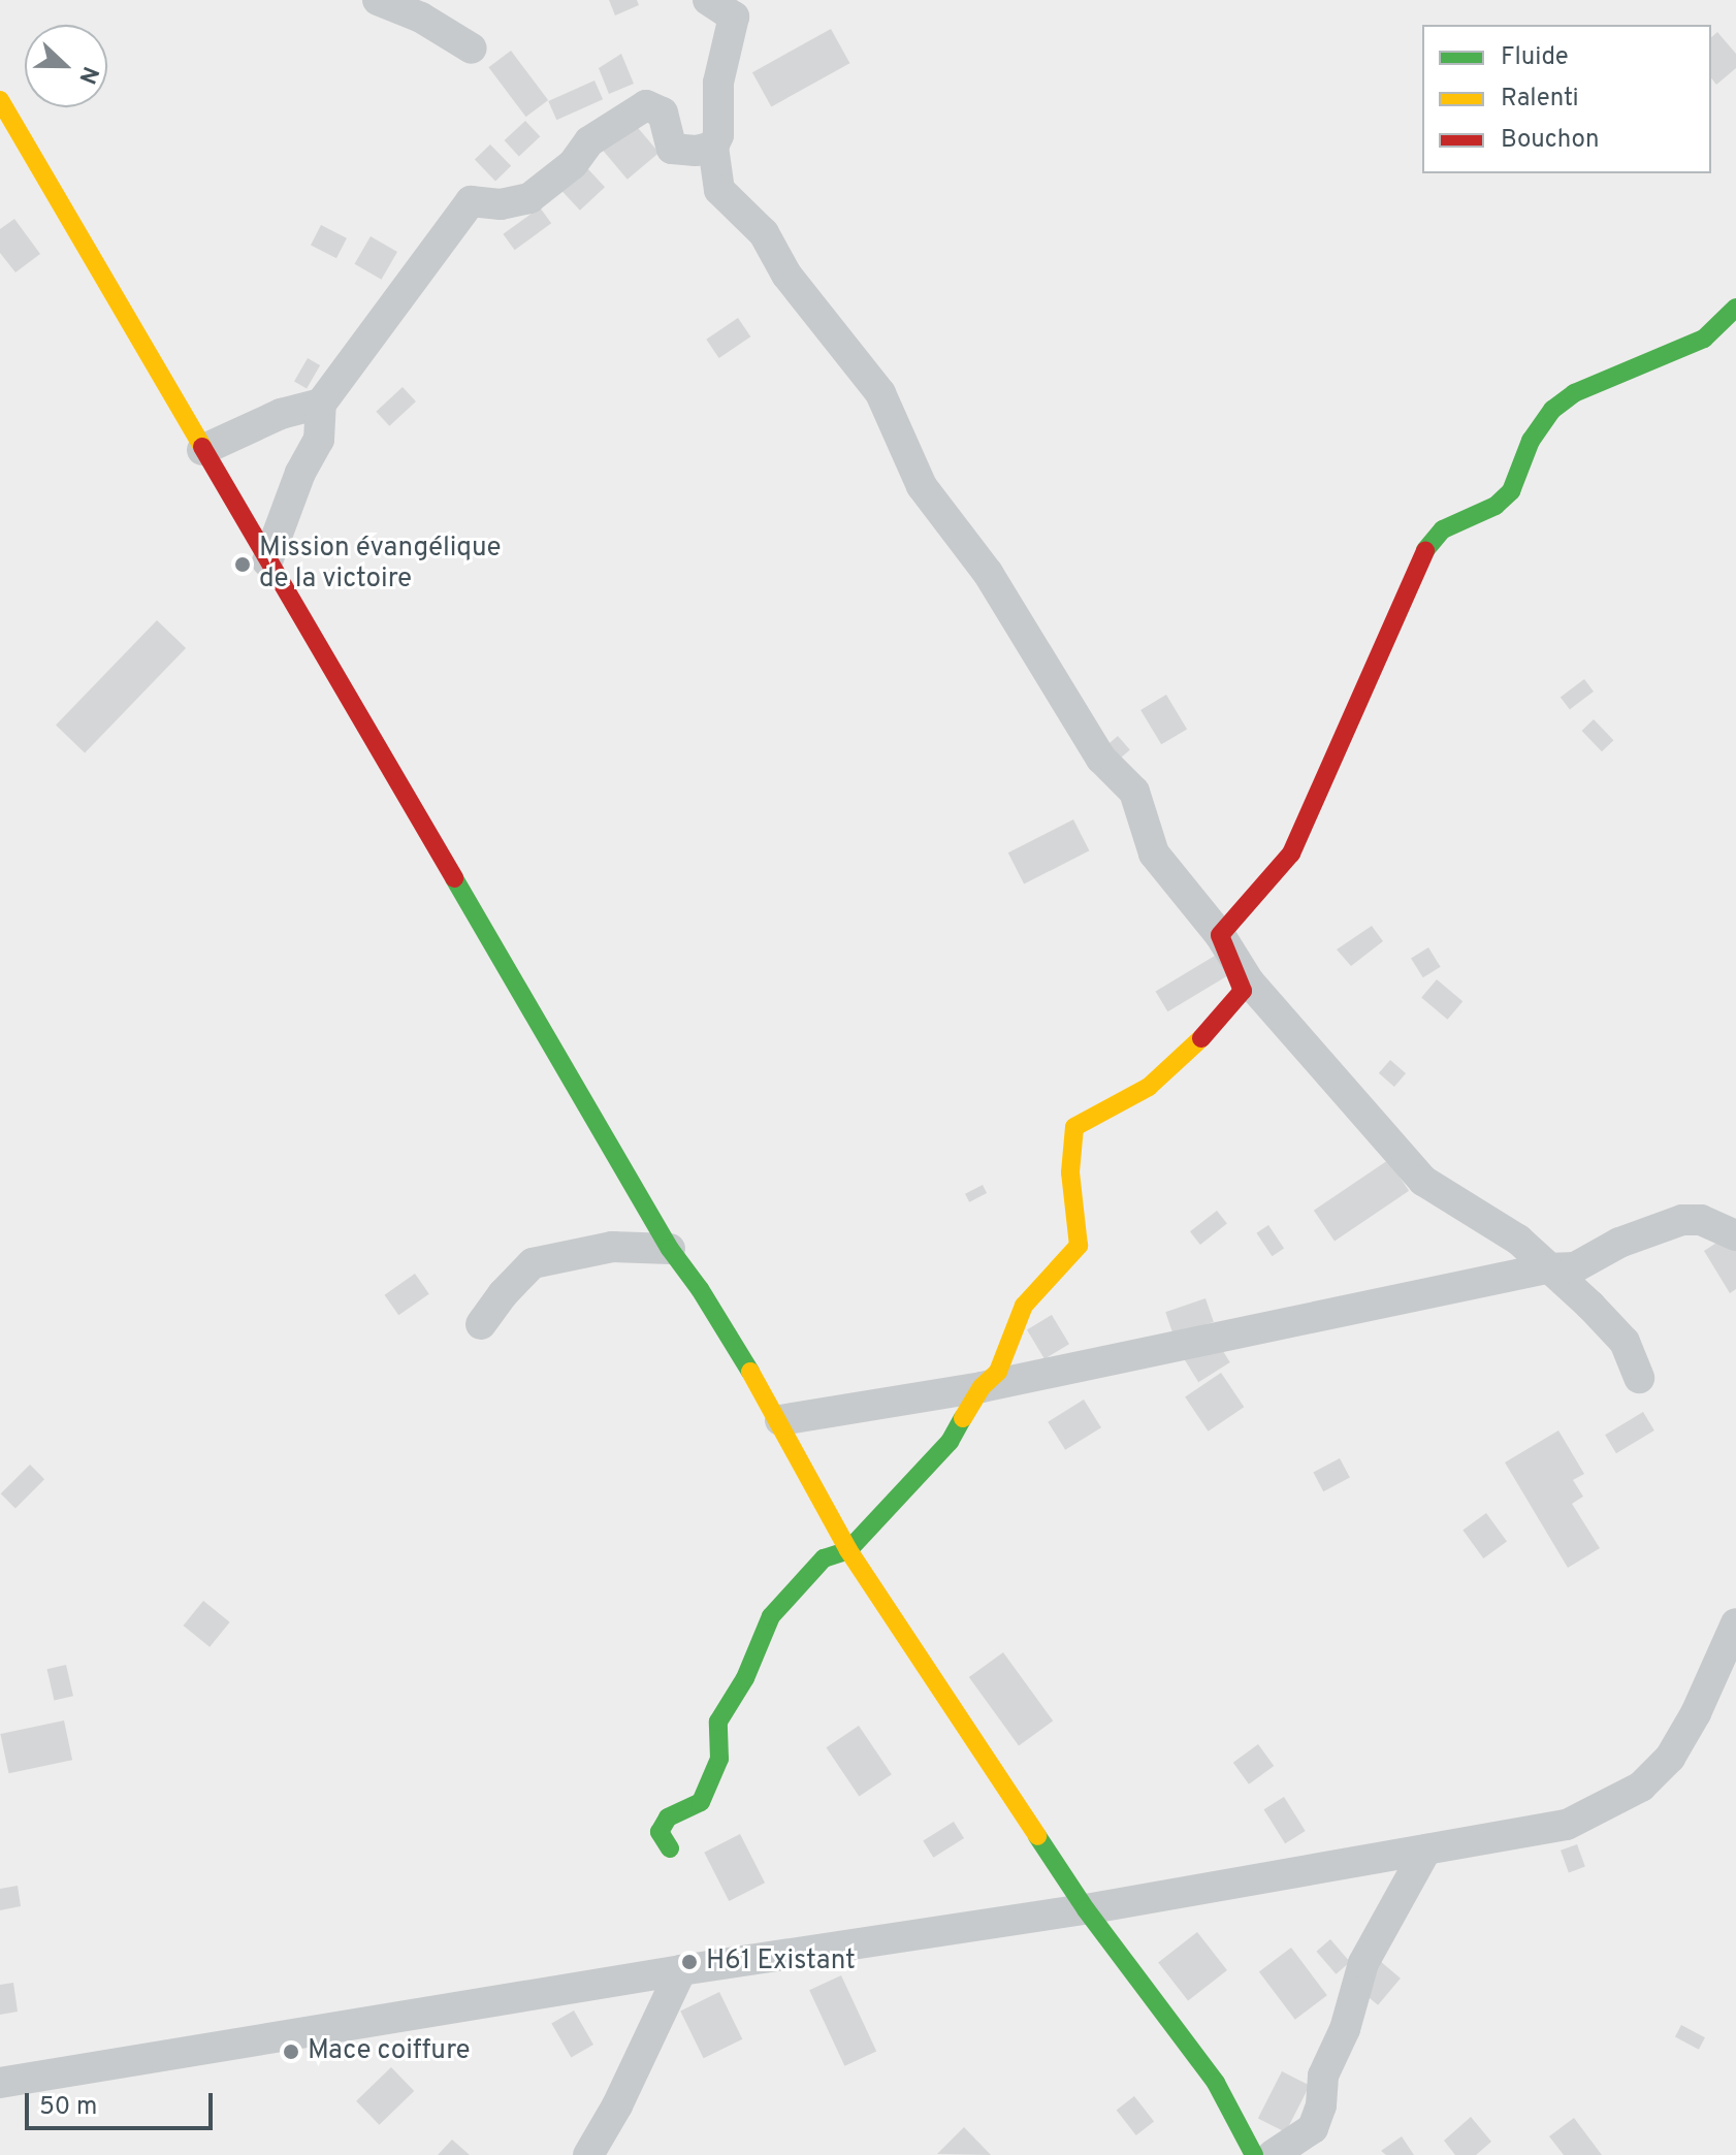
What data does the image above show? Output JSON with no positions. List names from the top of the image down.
{
  "places": ["Mission évangélique de la victoire", "H61 Existant", "Mace coiffure"],
  "legend": ["Fluide", "Ralenti", "Bouchon"],
  "scale_bar": "50 m",
  "north": "right"
}
